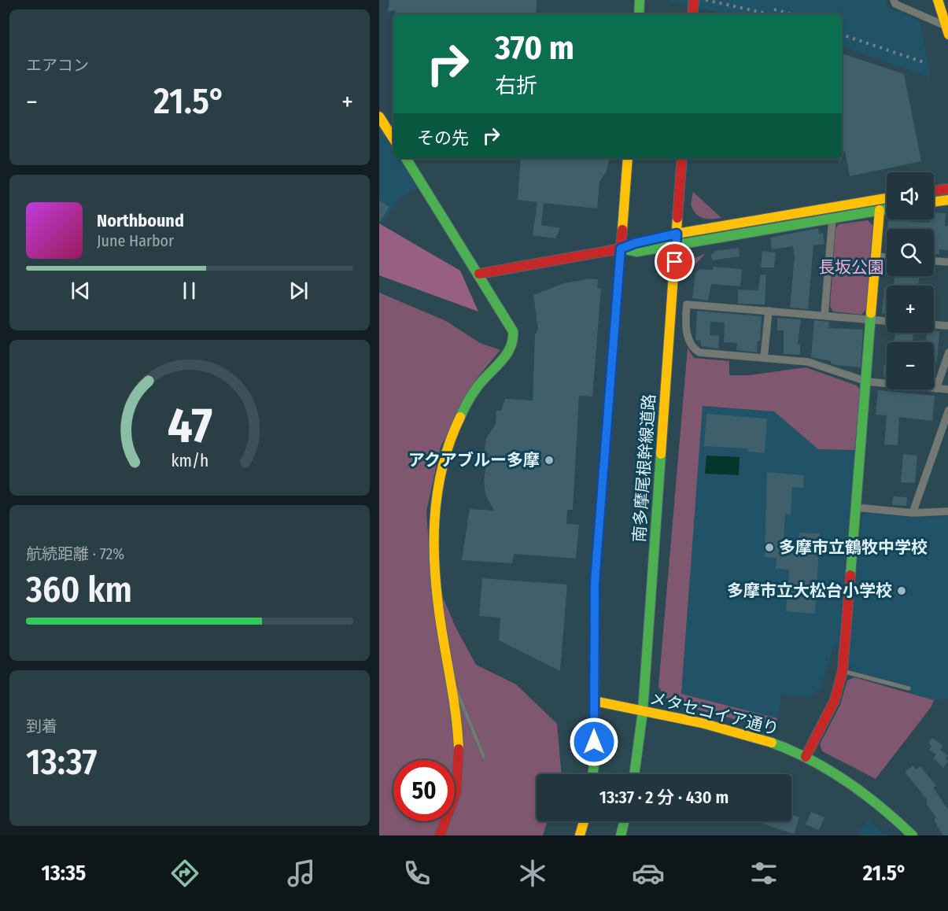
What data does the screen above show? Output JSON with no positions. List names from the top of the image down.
{
  "streets": {
    "main road": ["南多摩尾根幹線道路", "メタセコイア通り"]
  },
  "crossings": [
    ["南多摩尾根幹線道路", "メタセコイア通り"]
  ],
  "parks": ["長坂公園"],
  "places": ["アクアブルー多摩", "多摩市立鶴牧中学校", "多摩市立大松台小学校"],
  "page": {
    "tile": [
      "エアコン",
      ["航続距離 · 72%", "360 km"],
      ["到着", "13:37"]
    ],
    "turn": ["370 m", "右折"],
    "heat": ["−", "21.5°", "+"],
    "then": "その先",
    "map_buttons": ["+", "−"],
    "song": ["Northbound", "June Harbor"],
    "limit": "50",
    "trip": "13:37 · 2 分 · 430 m",
    "tabs": ["13:35", "21.5°"],
    "gauge": ["47", "km/h"]
  }
}
